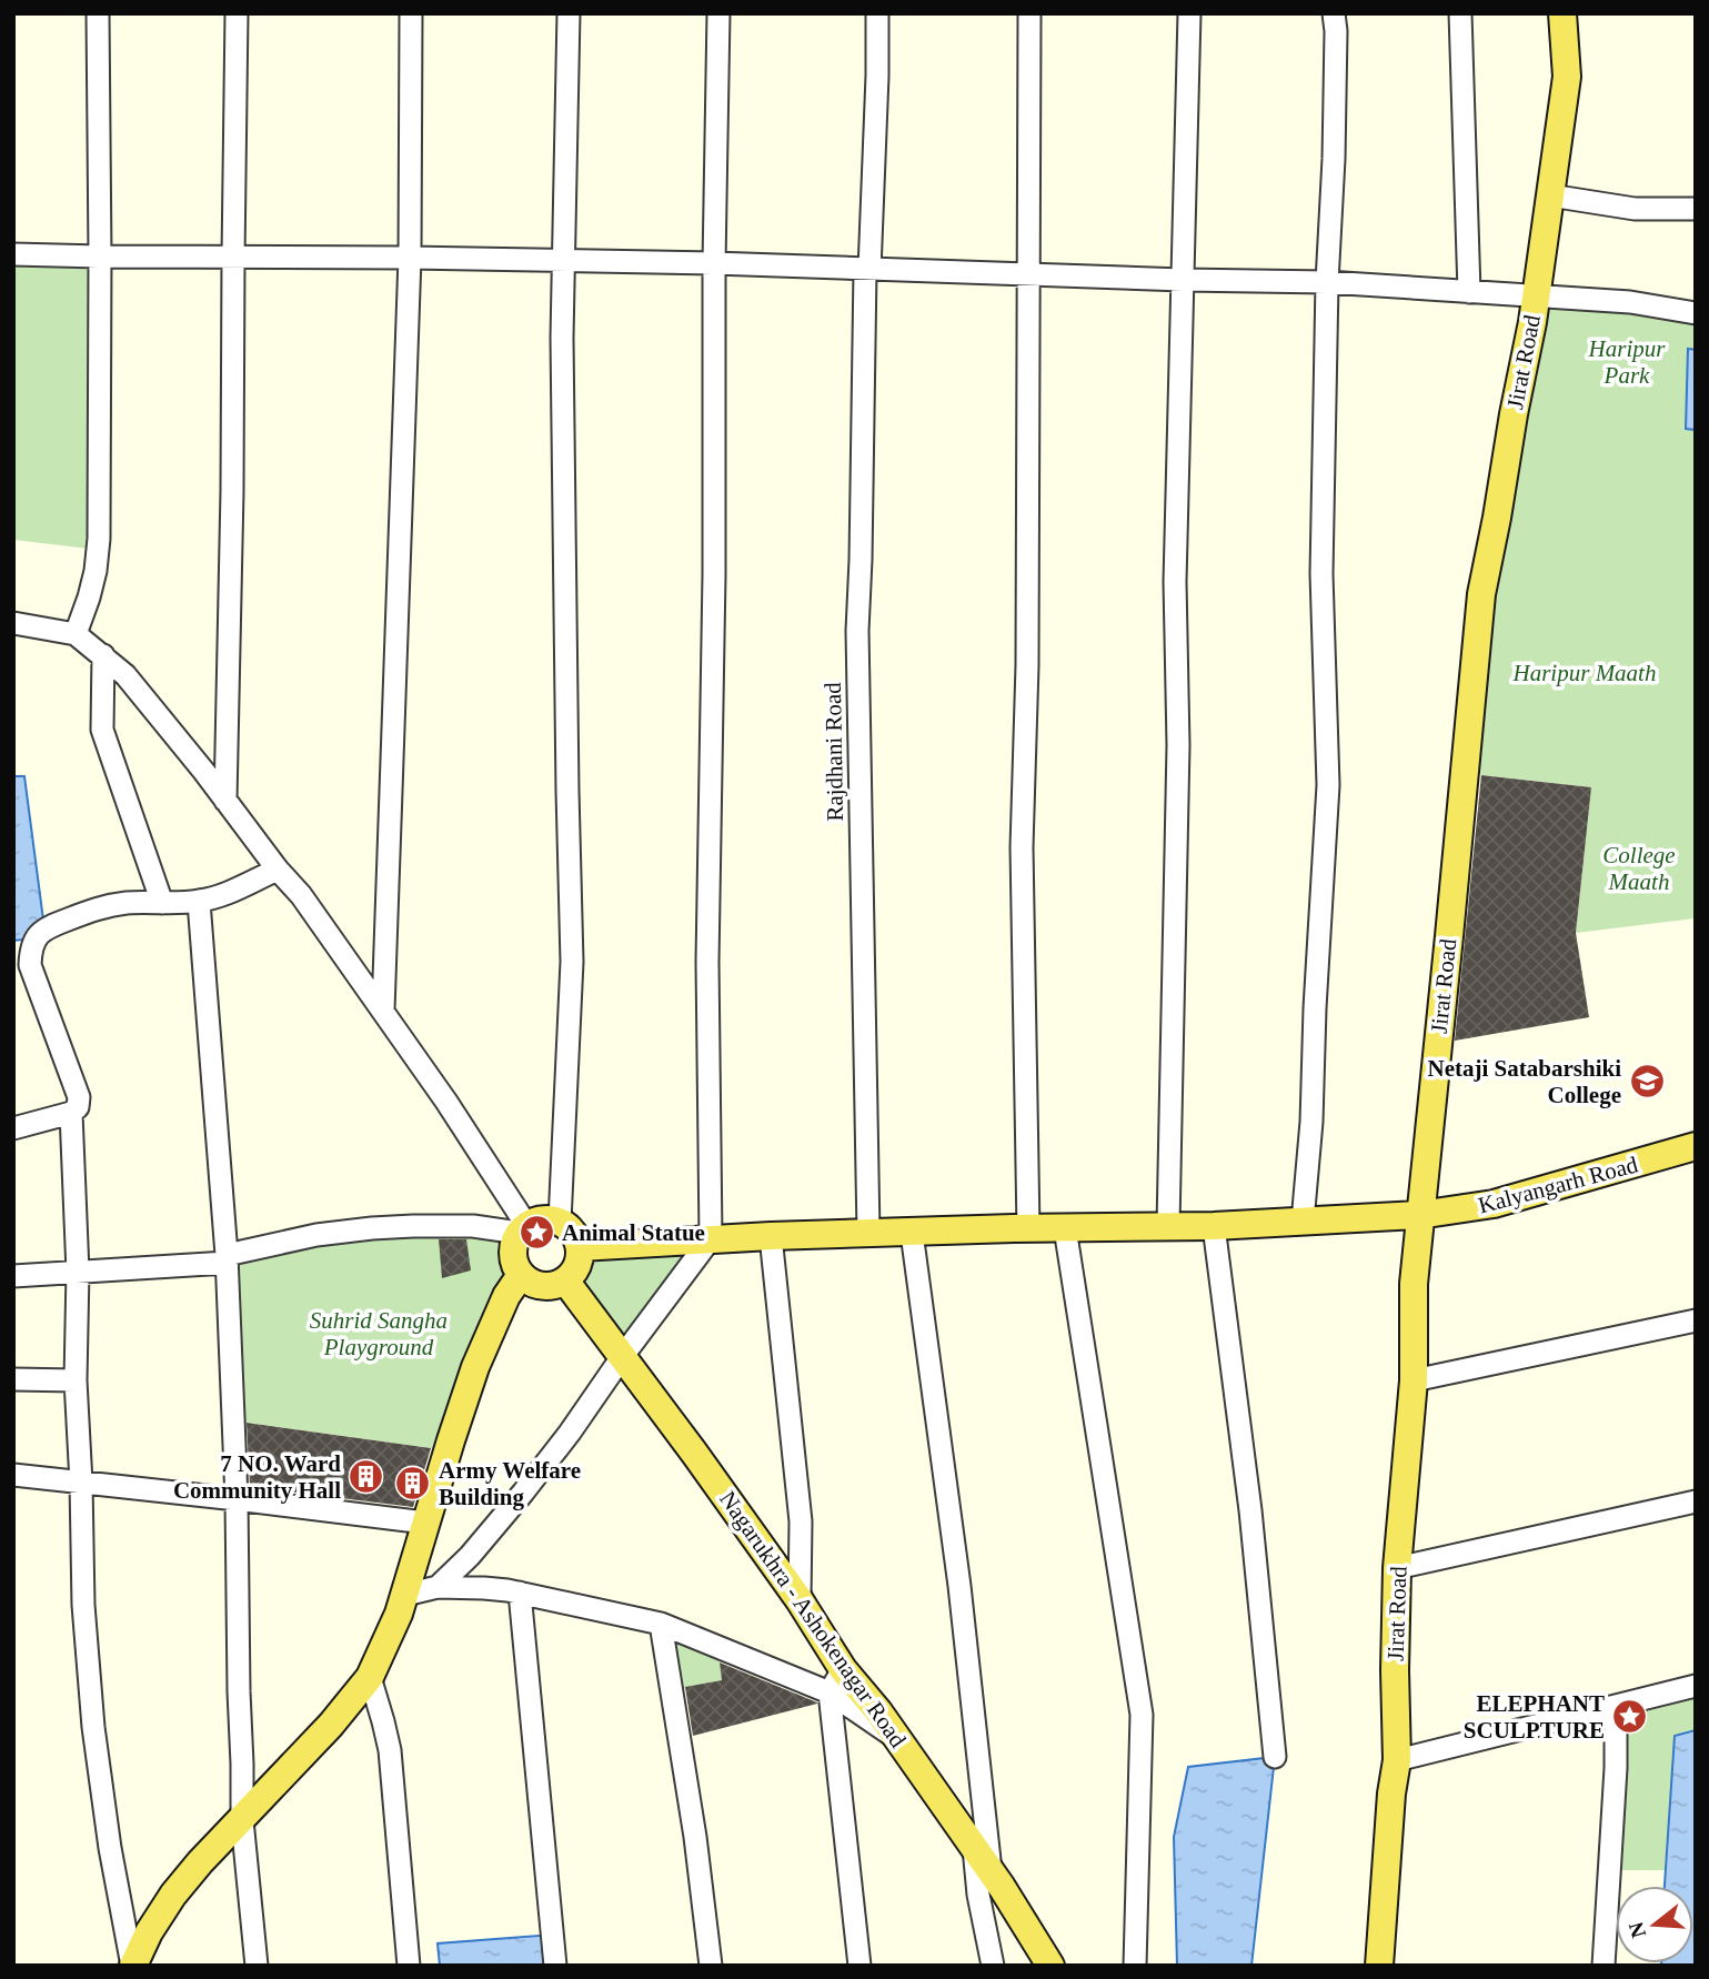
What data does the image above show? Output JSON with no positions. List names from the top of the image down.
{
  "streets": {
    "main road": ["Jirat Road", "Kalyangarh Road", "Nagarukhra - Ashokenagar Road"],
    "street": ["Rajdhani Road"]
  },
  "crossings": [
    ["Jirat Road", "Kalyangarh Road"],
    ["Rajdhani Road", "Kalyangarh Road"],
    ["Kalyangarh Road", "Nagarukhra - Ashokenagar Road"]
  ],
  "parks": [
    "Haripur Park",
    "Haripur Maath",
    "College Maath",
    "Suhrid Sangha Playground"
  ],
  "places": {
    "school or university": ["Netaji Satabarshiki College"],
    "place": ["Animal Statue", "ELEPHANT SCULPTURE"],
    "building": ["7 NO. Ward Community Hall", "Army Welfare Building"]
  },
  "north": "left"
}
